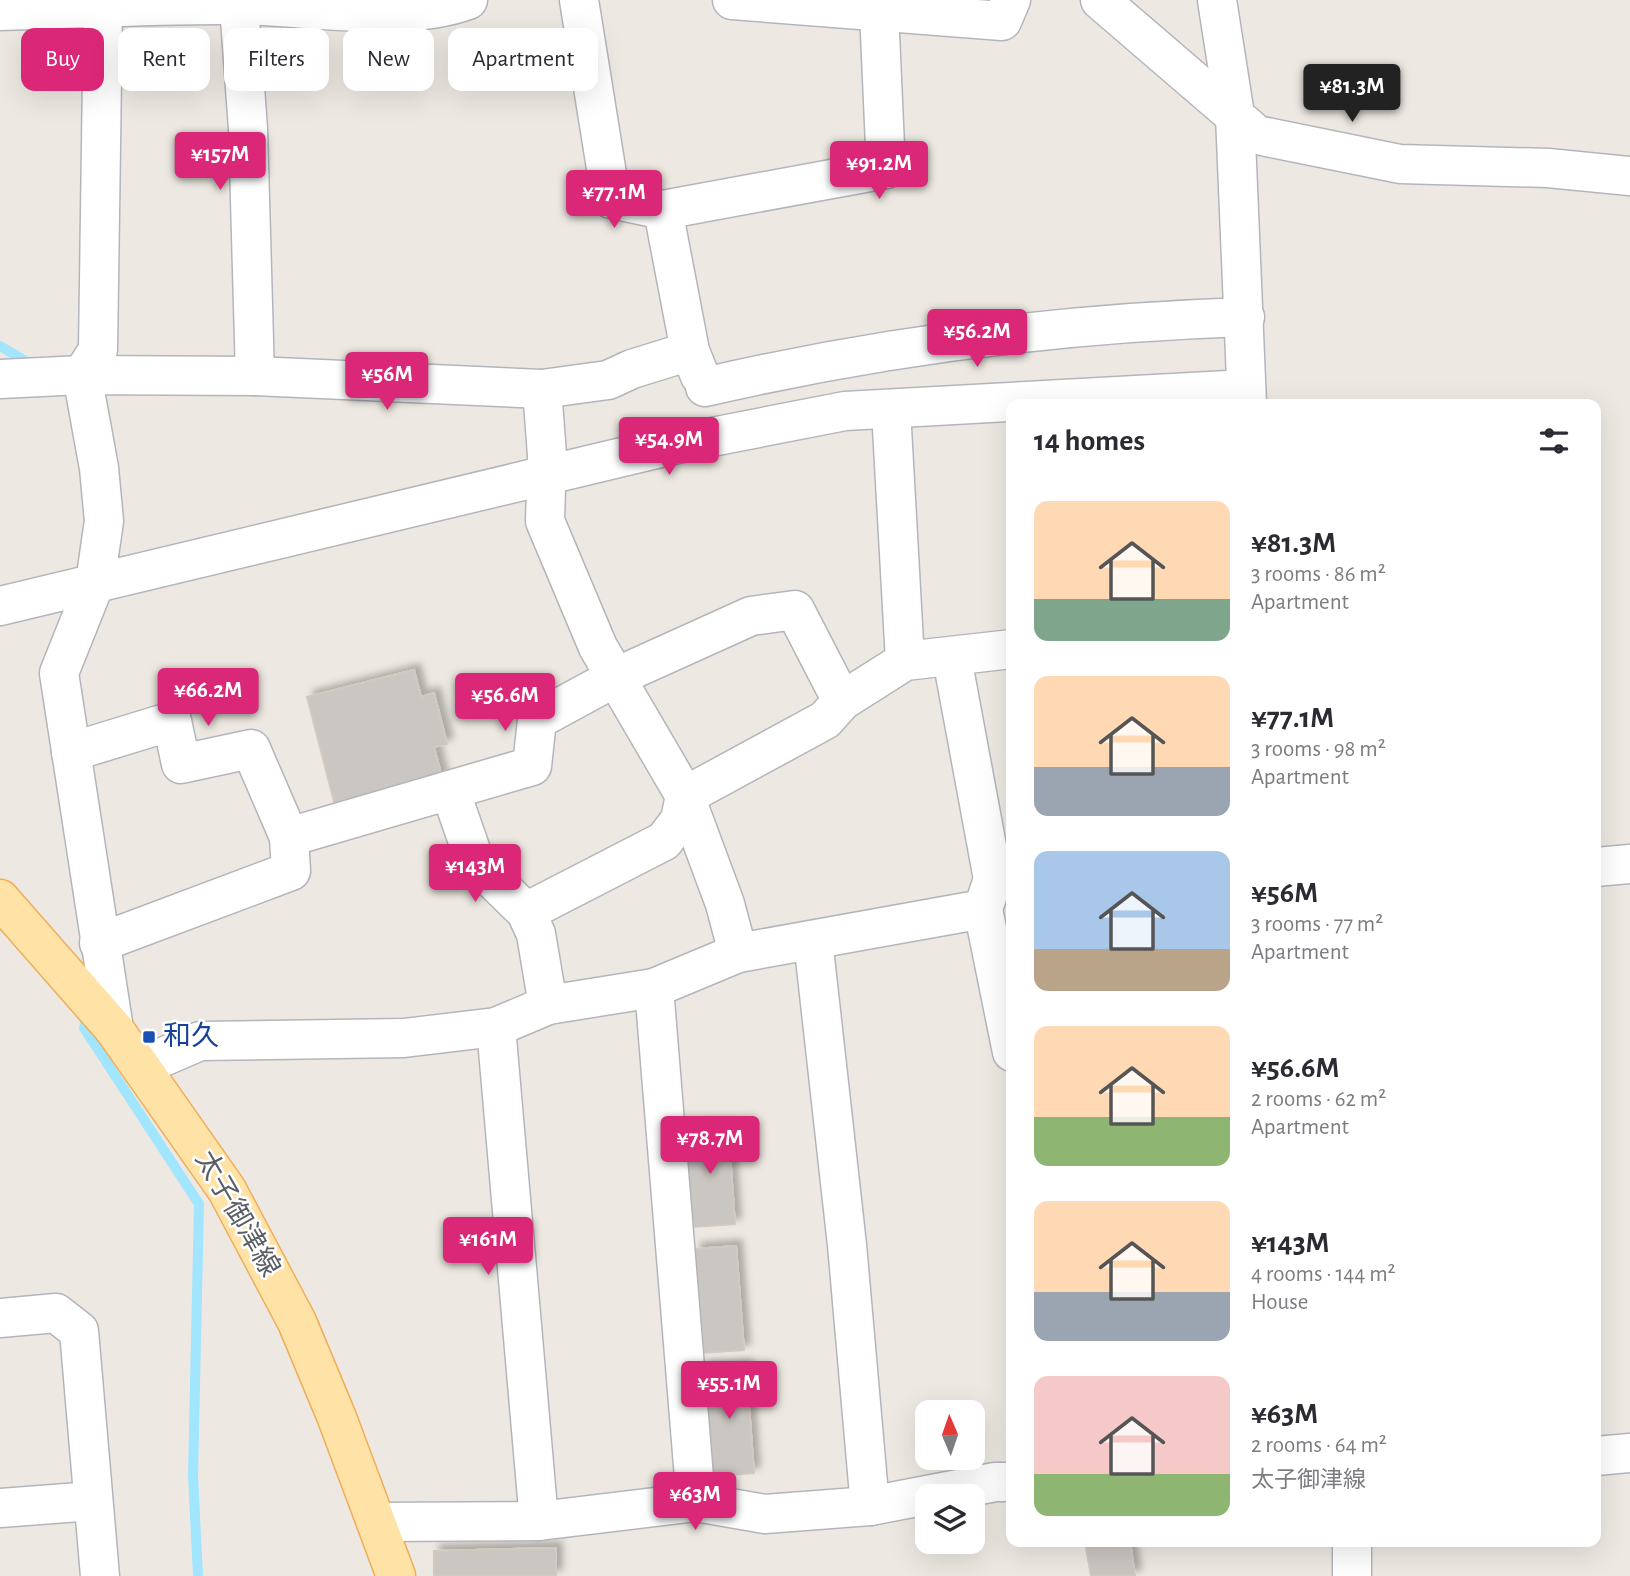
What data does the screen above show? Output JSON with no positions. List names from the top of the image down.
{
  "streets": {
    "main road": ["太子御津線"]
  },
  "places": {
    "transit": ["和久"]
  },
  "north": "top",
  "page": {
    "chip": [
      "Buy",
      "Rent",
      "Filters",
      "New",
      "Apartment"
    ],
    "price": [
      "¥81.3M",
      "¥157M",
      "¥91.2M",
      "¥77.1M",
      "¥56.2M",
      "¥56M",
      "¥54.9M",
      "¥66.2M",
      "¥56.6M",
      "¥143M",
      "¥78.7M",
      "¥161M",
      "¥55.1M",
      "¥63M"
    ],
    "heading": "14 homes",
    "list": [
      {
        "name": "¥81.3M",
        "note": "3 rooms · 86 m² · Apartment"
      },
      {
        "name": "¥77.1M",
        "note": "3 rooms · 98 m² · Apartment"
      },
      {
        "name": "¥56M",
        "note": "3 rooms · 77 m² · Apartment"
      },
      {
        "name": "¥56.6M",
        "note": "2 rooms · 62 m² · Apartment"
      },
      {
        "name": "¥143M",
        "note": "4 rooms · 144 m² · House"
      },
      {
        "name": "¥63M",
        "note": "2 rooms · 64 m² · 太子御津線"
      }
    ]
  }
}
